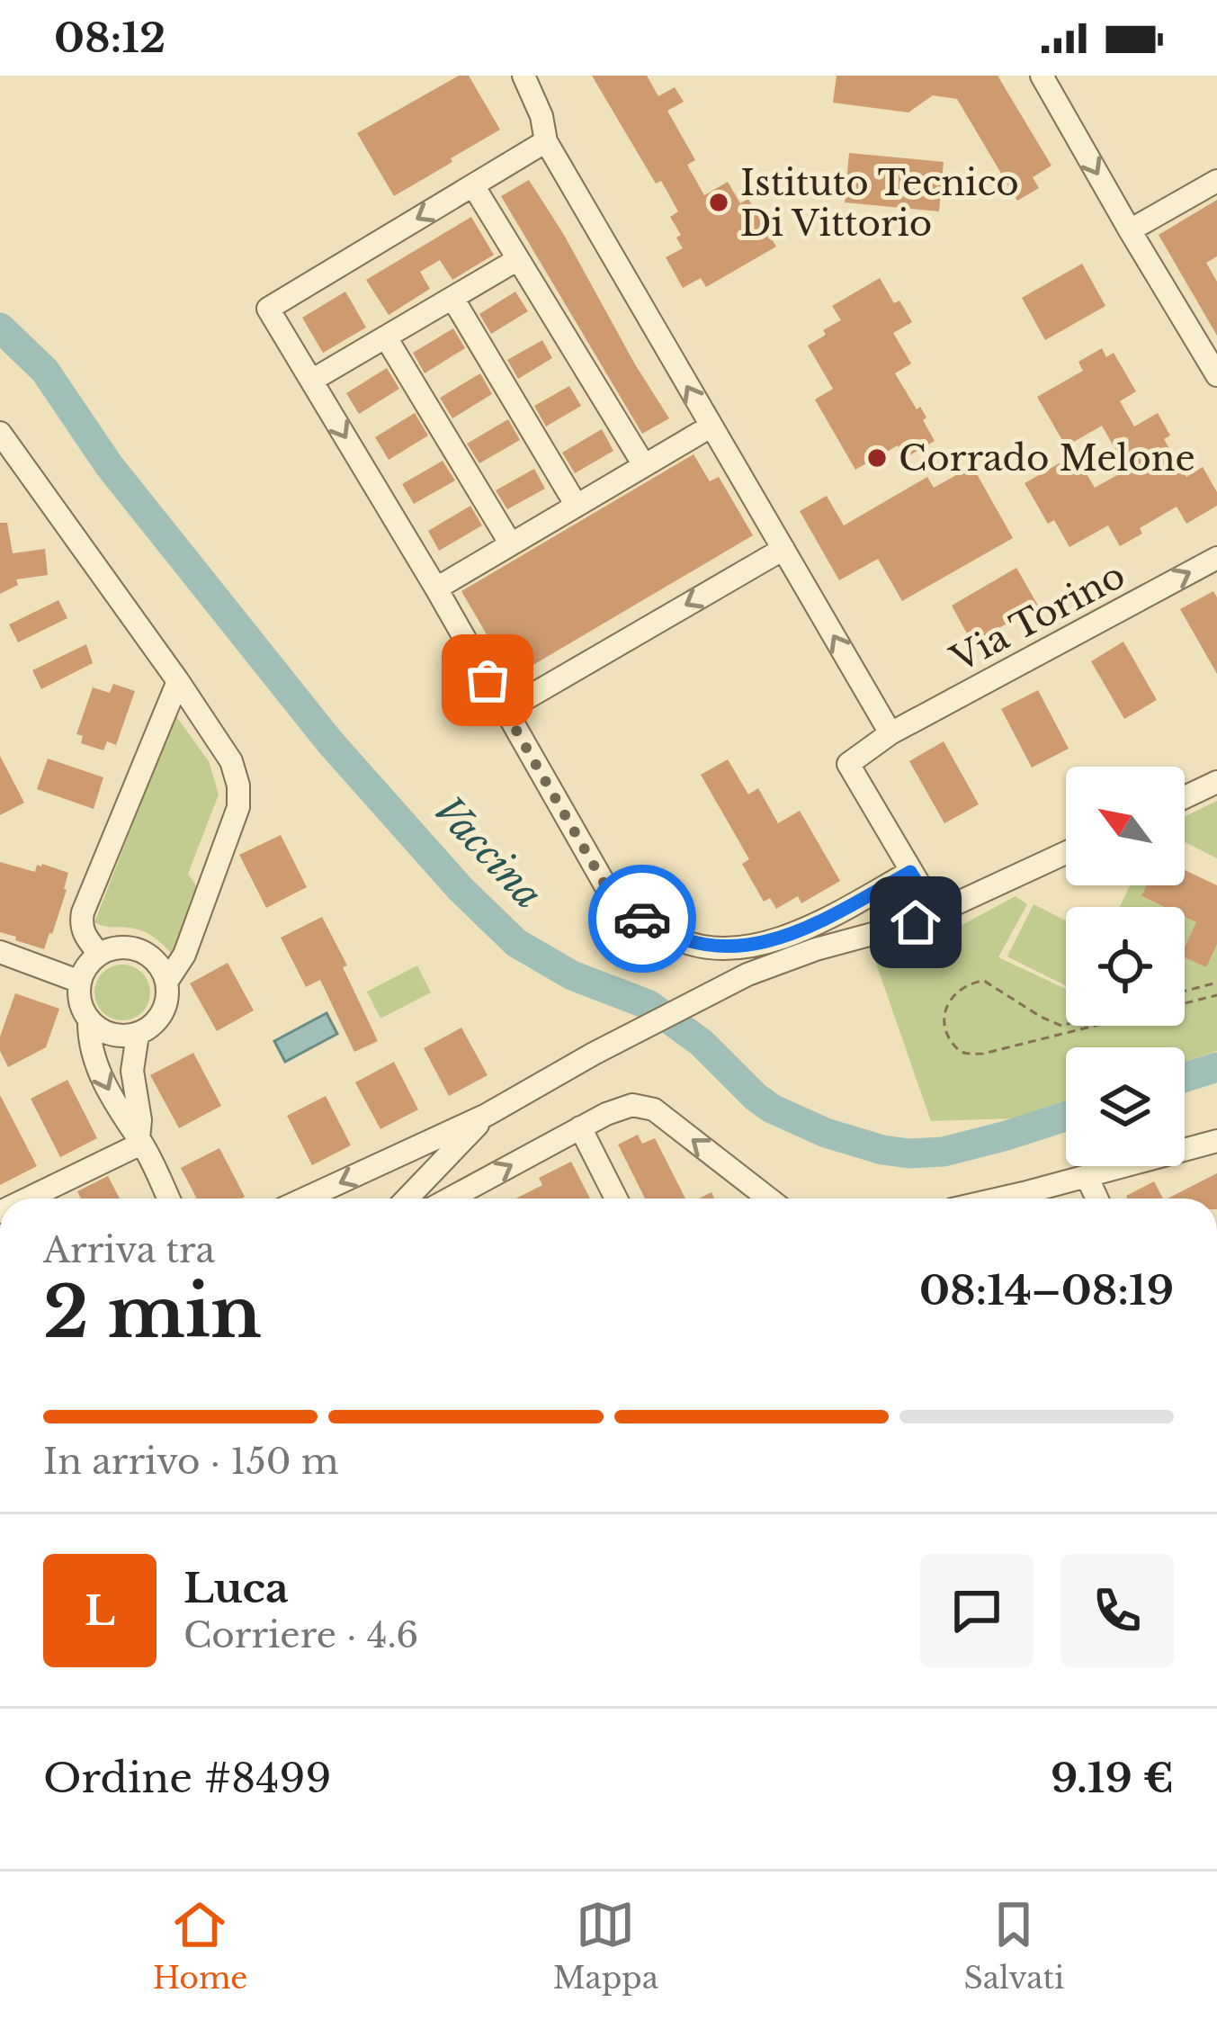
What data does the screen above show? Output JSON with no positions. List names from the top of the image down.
{
  "streets": {
    "street": ["Via Torino"]
  },
  "one_way": ["Via Torino"],
  "water": ["Vaccina"],
  "places": ["Istituto Tecnico Di Vittorio", "Corrado Melone"],
  "north": "top left",
  "page": {
    "status": "08:12",
    "heading": ["2 min", "Arriva tra", "08:14–08:19"],
    "panel": [
      "Luca",
      "Corriere · 4.6",
      "Ordine #8499",
      "9.19 €"
    ],
    "bar": "In arrivo · 150 m",
    "round": "L",
    "tabs": ["Home", "Mappa", "Salvati"]
  }
}
